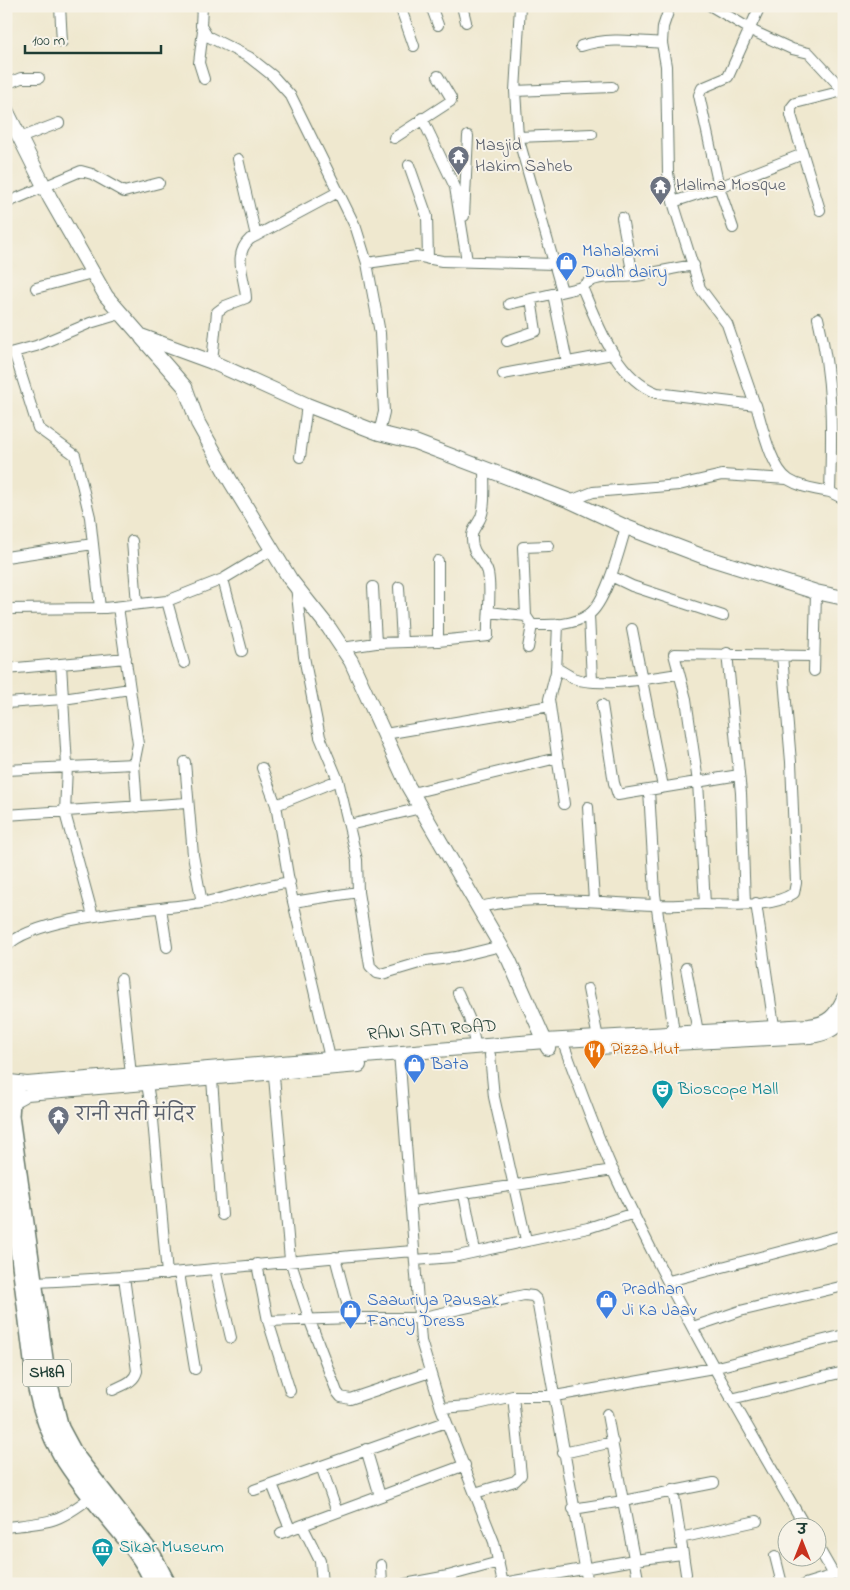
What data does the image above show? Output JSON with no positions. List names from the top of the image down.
{
  "streets": {
    "main road": ["SH8A"],
    "street": ["RANI SATI ROAD"]
  },
  "crossings": [
    ["RANI SATI ROAD", "SH8A"]
  ],
  "places": {
    "temple": ["Masjid Hakim Saheb", "Halima Mosque", "रानी सती मंदिर"],
    "shop": [
      "Mahalaxmi Dudh dairy",
      "Bata",
      "Pradhan Ji Ka Jaav",
      "Saawriya Pausak Fancy Dress"
    ],
    "restaurant": ["Pizza Hut"],
    "theatre": ["Bioscope Mall"],
    "museum": ["Sikar Museum"]
  },
  "scale_bar": "100 m",
  "north": "top"
}
